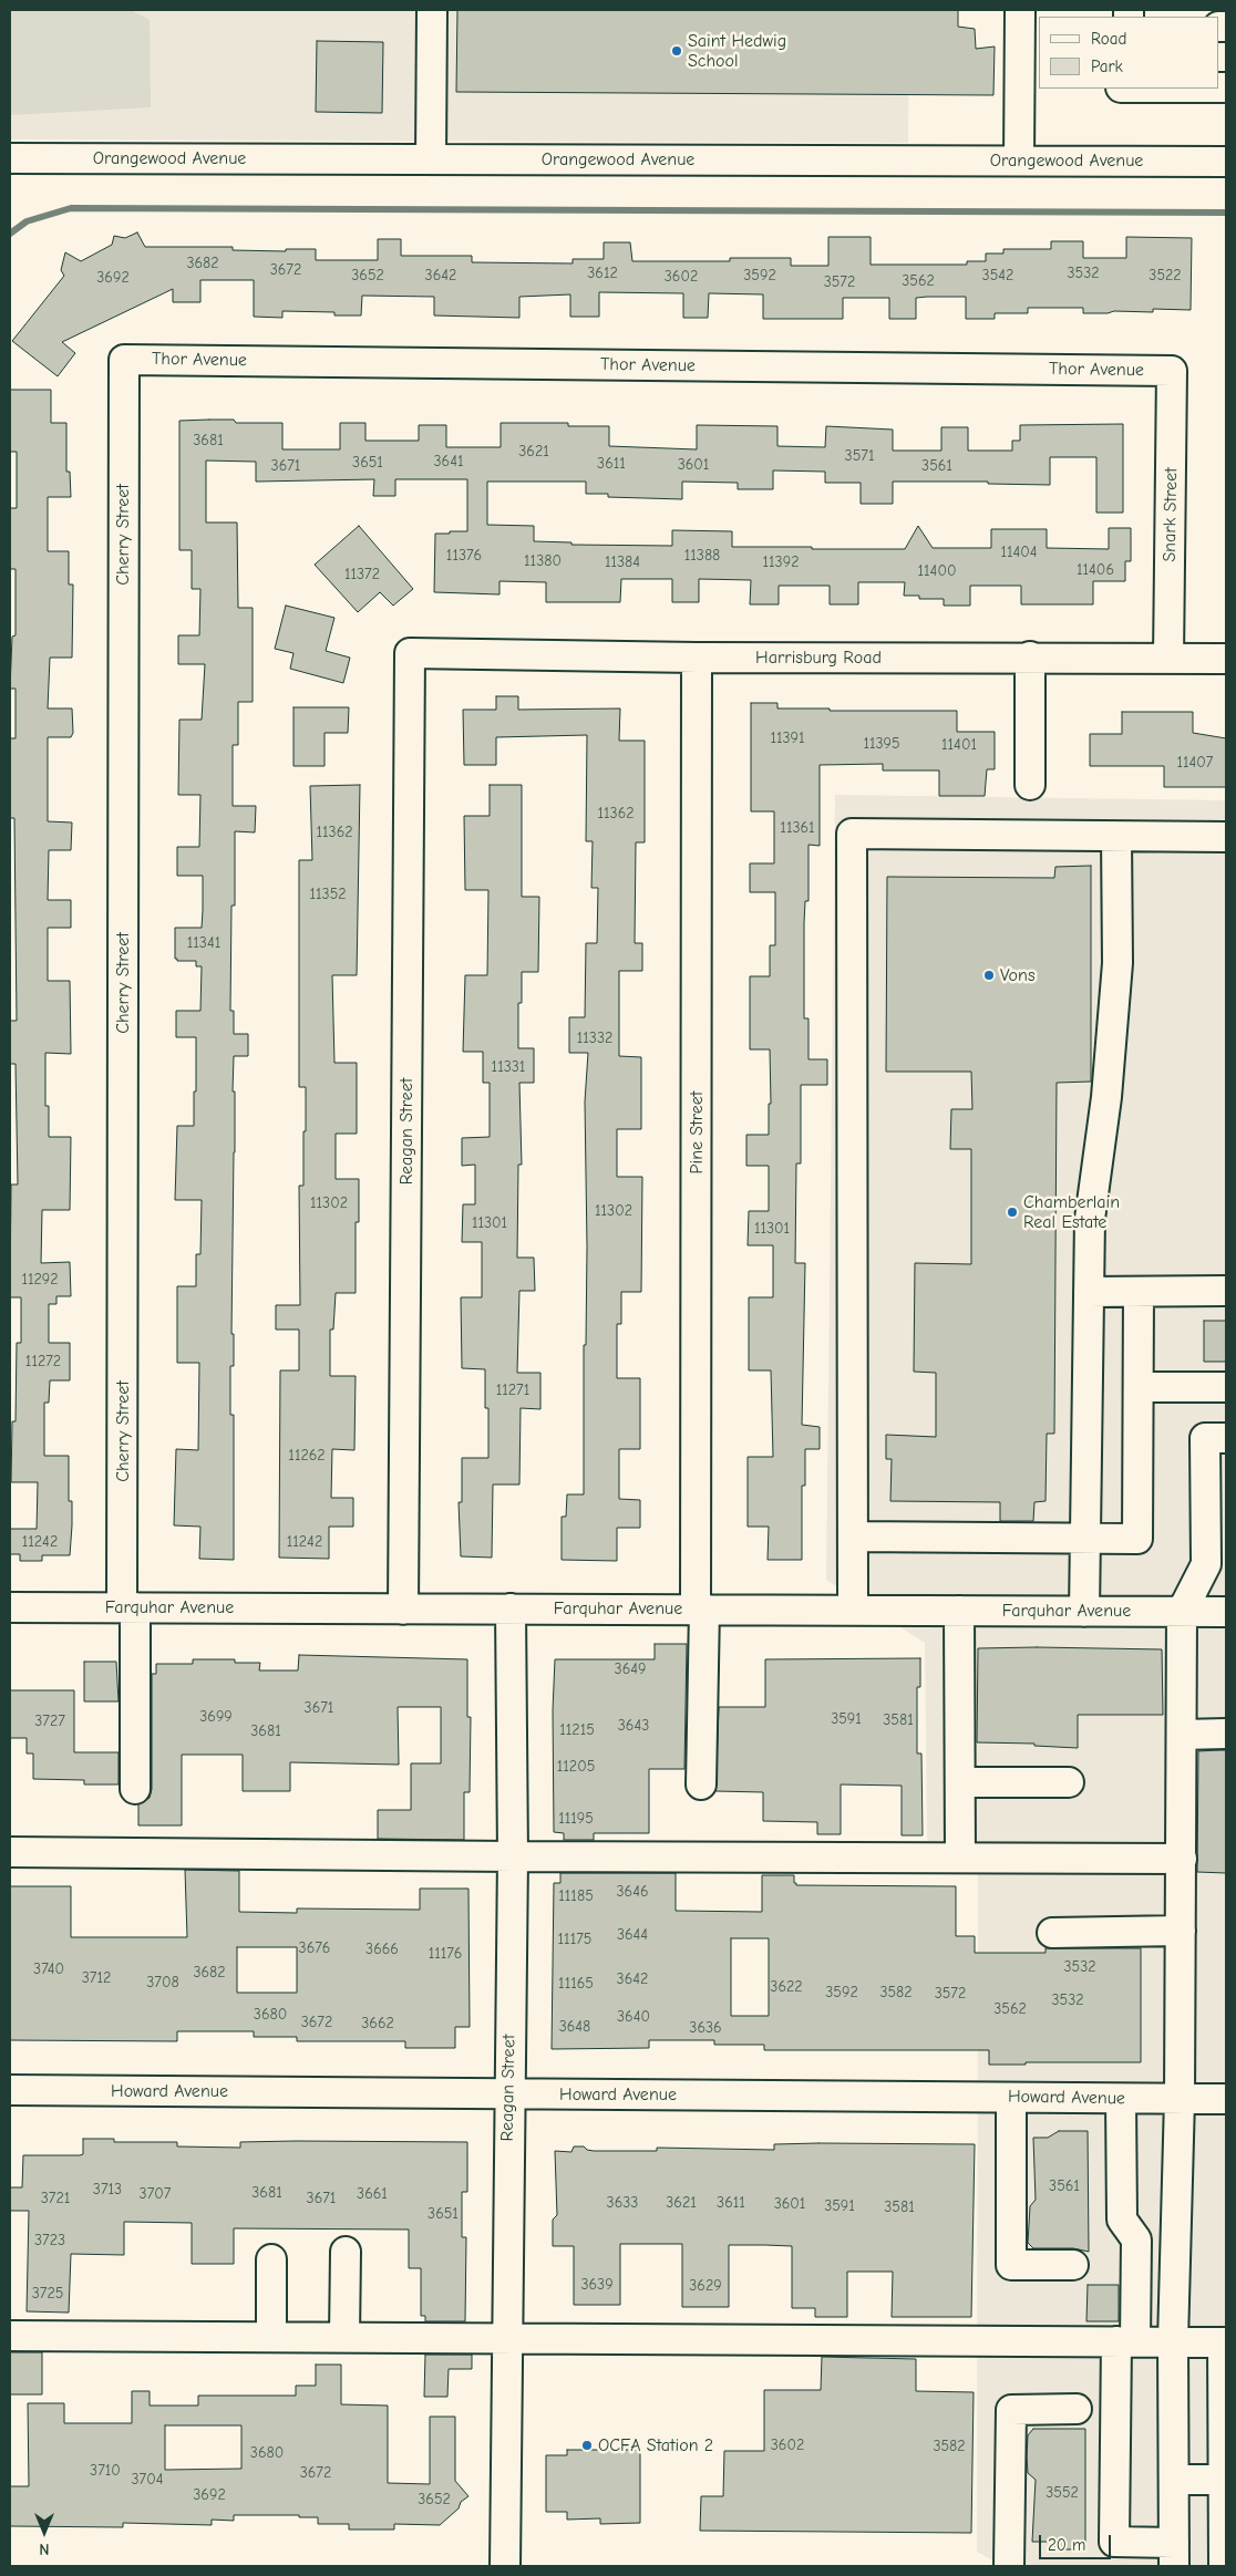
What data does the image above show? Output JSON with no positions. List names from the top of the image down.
{
  "streets": {
    "street": [
      "Orangewood Avenue",
      "Thor Avenue",
      "Snark Street",
      "Cherry Street",
      "Harrisburg Road",
      "Reagan Street",
      "Pine Street",
      "Farquhar Avenue",
      "Howard Avenue"
    ]
  },
  "crossings": [
    ["Thor Avenue", "Snark Street"],
    ["Thor Avenue", "Cherry Street"],
    ["Snark Street", "Harrisburg Road"],
    ["Cherry Street", "Farquhar Avenue"],
    ["Harrisburg Road", "Reagan Street"],
    ["Harrisburg Road", "Pine Street"],
    ["Reagan Street", "Farquhar Avenue"],
    ["Reagan Street", "Howard Avenue"],
    ["Pine Street", "Farquhar Avenue"]
  ],
  "places": [
    "Saint Hedwig School",
    "Vons",
    "Chamberlain Real Estate",
    "OCFA Station 2"
  ],
  "house_numbers": [
    "3682",
    "3672",
    "3612",
    "3532",
    "3652",
    "3642",
    "3592",
    "3542",
    "3522",
    "3602",
    "3692",
    "3562",
    "3572",
    "3681",
    "3621",
    "3571",
    "3641",
    "3651",
    "3611",
    "3601",
    "3671",
    "3561",
    "11404",
    "11376",
    "11388",
    "11380",
    "11384",
    "11392",
    "11406",
    "11400",
    "11372",
    "11391",
    "11395",
    "11401",
    "11407",
    "11362",
    "11361",
    "11362",
    "11352",
    "11341",
    "11332",
    "11331",
    "11302",
    "11302",
    "11301",
    "11301",
    "11292",
    "11272",
    "11271",
    "11262",
    "11242",
    "11242",
    "3649",
    "3671",
    "3699",
    "3591",
    "3581",
    "3727",
    "3643",
    "11215",
    "3681",
    "11205",
    "11195",
    "3646",
    "11185",
    "3644",
    "11175",
    "3676",
    "3666",
    "11176",
    "3532",
    "3740",
    "3682",
    "3712",
    "3642",
    "3708",
    "11165",
    "3622",
    "3592",
    "3582",
    "3572",
    "3532",
    "3562",
    "3680",
    "3640",
    "3672",
    "3662",
    "3648",
    "3636",
    "3561",
    "3713",
    "3681",
    "3707",
    "3661",
    "3721",
    "3671",
    "3633",
    "3621",
    "3611",
    "3601",
    "3591",
    "3581",
    "3651",
    "3723",
    "3639",
    "3629",
    "3725",
    "3602",
    "3582",
    "3680",
    "3710",
    "3672",
    "3704",
    "3552",
    "3692",
    "3652"
  ],
  "legend": ["Road", "Park"],
  "scale_bar": "20 m",
  "north": "bottom"
}
